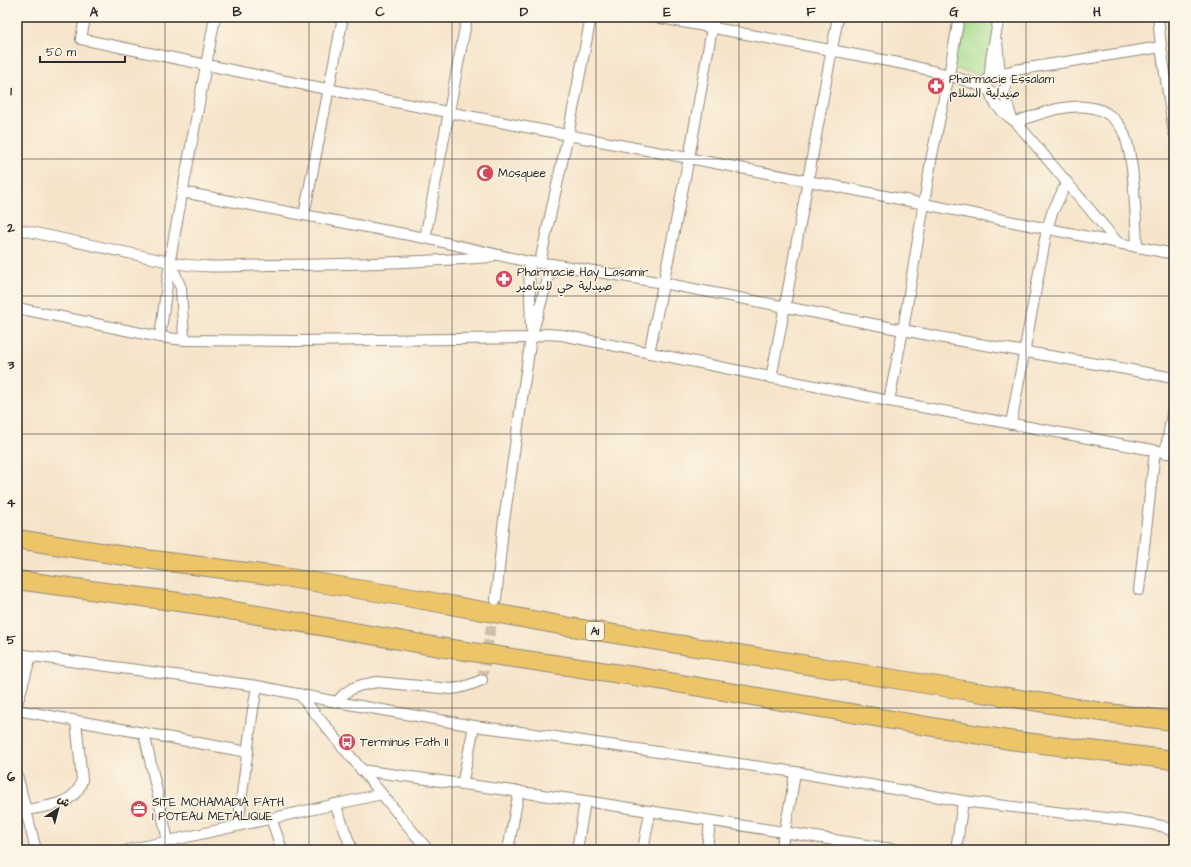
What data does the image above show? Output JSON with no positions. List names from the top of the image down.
{
  "streets": {
    "highway": ["A1"]
  },
  "places": {
    "pharmacy": ["Pharmacie Essalam صيدلية السلام", "Pharmacie Hay Lasamir صيدلية حي لاسامير"],
    "mosque": ["Mosquee"],
    "bus stop": ["Terminus Fath II"],
    "office": ["SITE MOHAMADIA FATH 1 POTEAU METALIQUE"]
  },
  "scale_bar": "50 m",
  "north": "top right",
  "grid": {
    "columns": [
      "A",
      "B",
      "C",
      "D",
      "E",
      "F",
      "G",
      "H"
    ],
    "rows": [
      "1",
      "2",
      "3",
      "4",
      "5",
      "6"
    ]
  }
}
